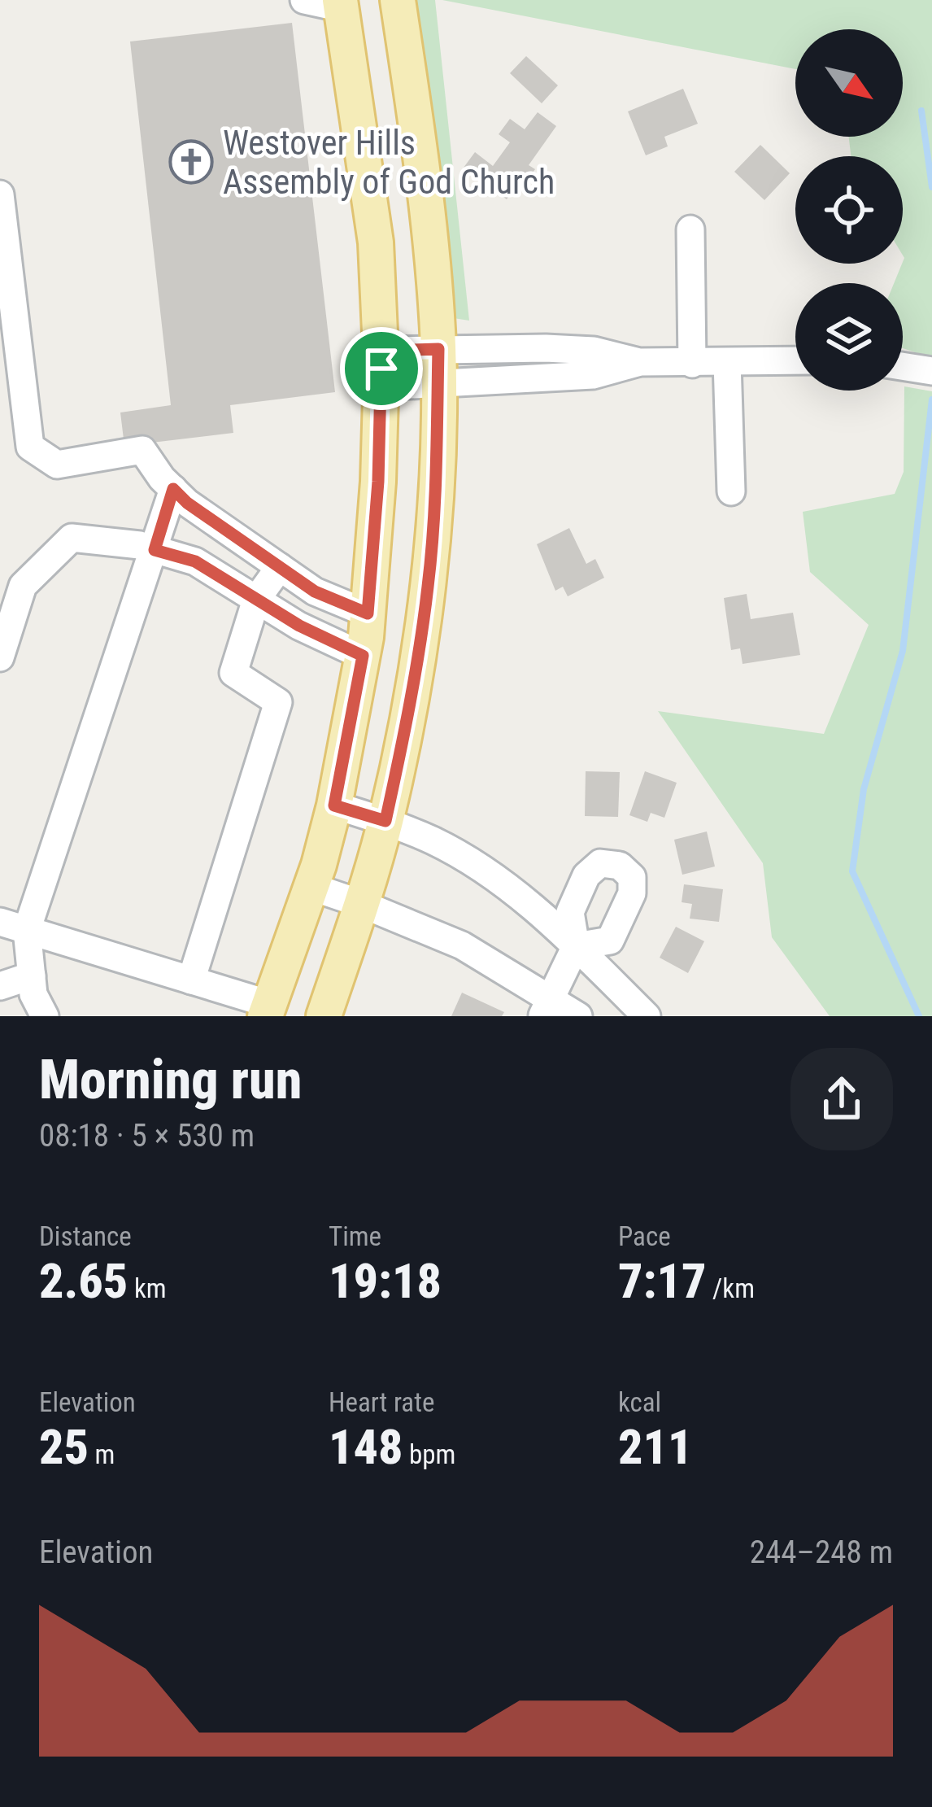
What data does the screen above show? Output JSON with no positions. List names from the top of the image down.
{
  "places": {
    "church": ["Westover Hills Assembly of God Church"]
  },
  "north": "bottom right",
  "page": {
    "heading": ["Morning run", "08:18 · 5 × 530 m"],
    "stats": [
      ["Distance", "2.65 km"],
      ["Time", "19:18"],
      ["Pace", "7:17 /km"],
      ["Elevation", "25 m"],
      ["Heart rate", "148 bpm"],
      ["kcal", "211"]
    ],
    "chart": ["Elevation", "244–248 m"]
  }
}
